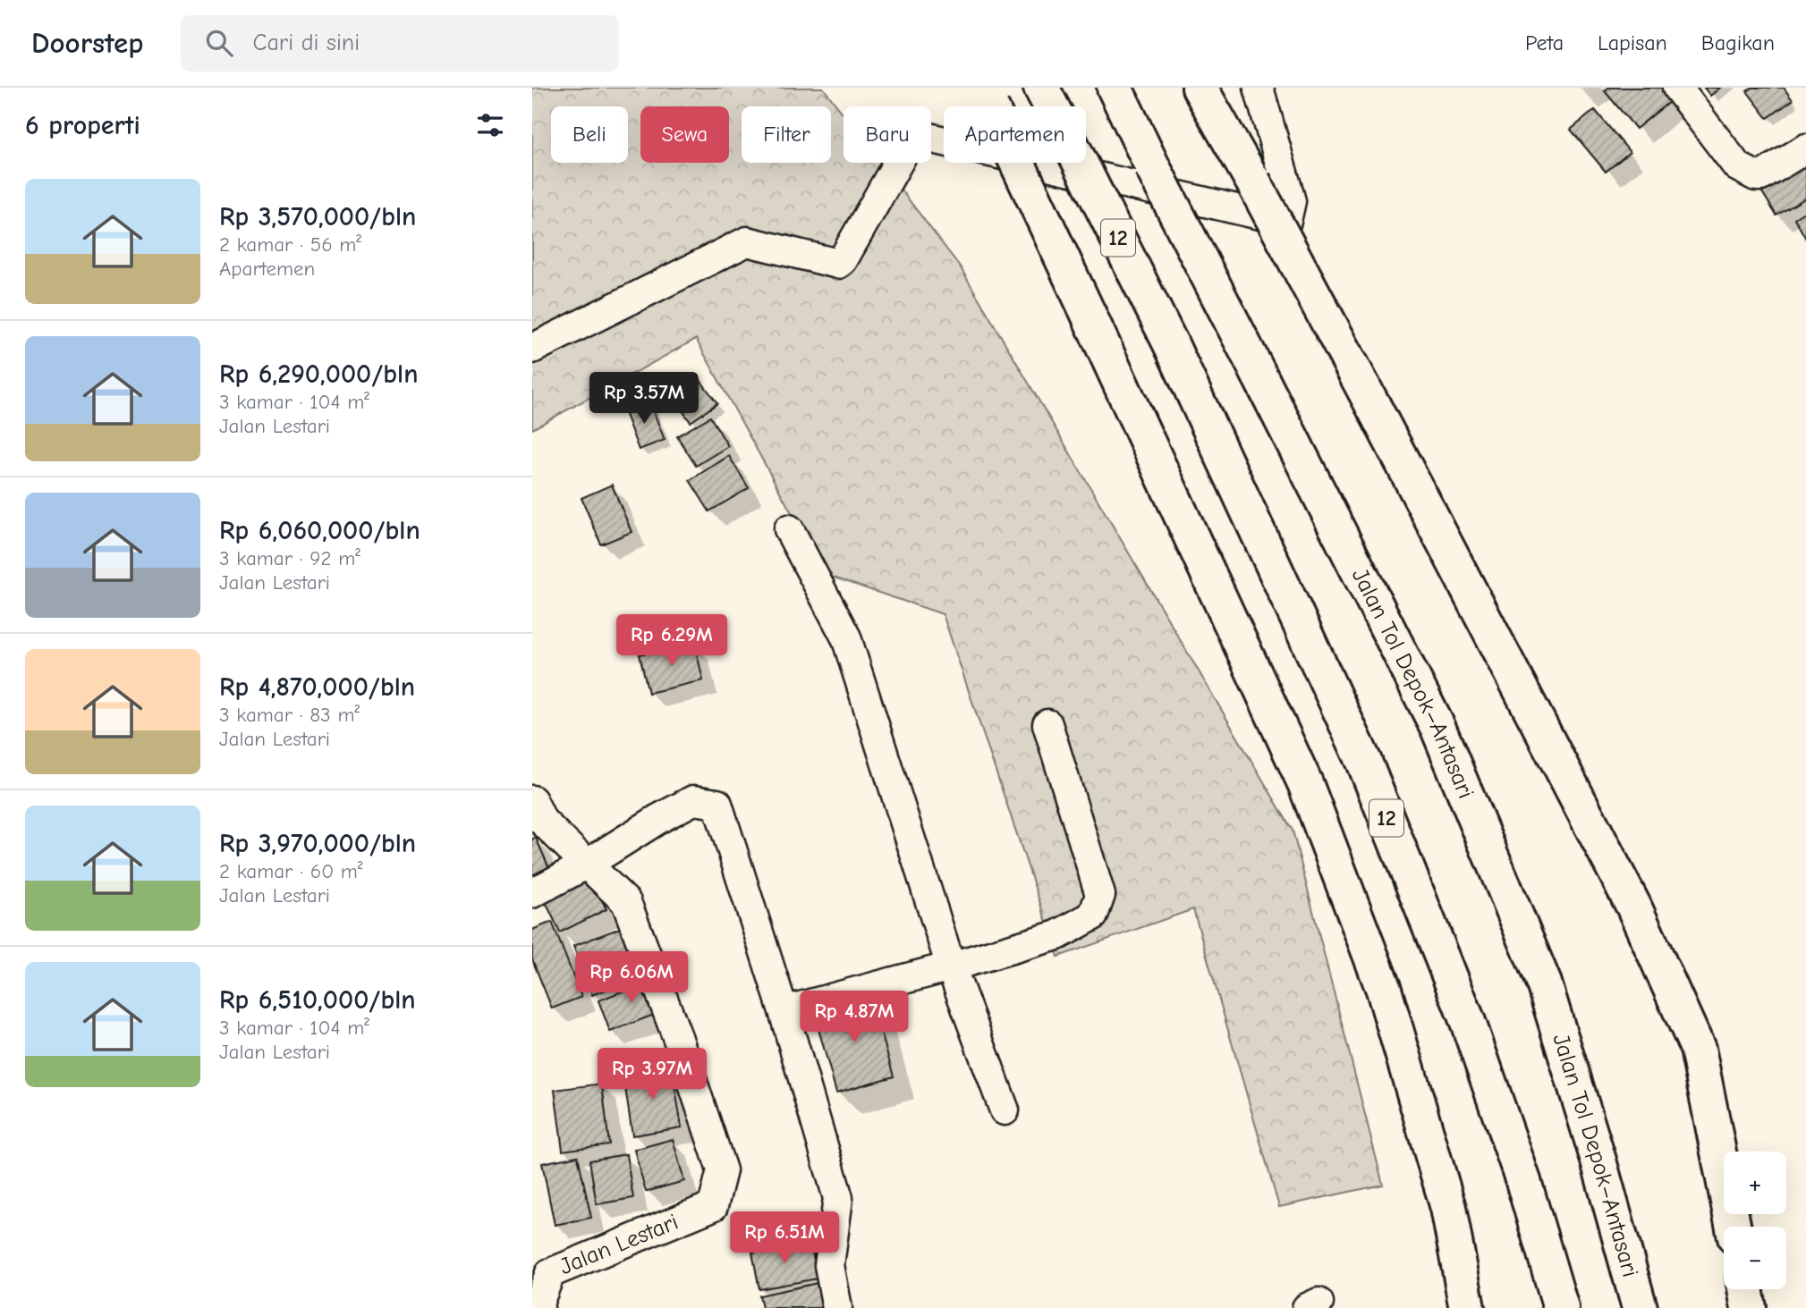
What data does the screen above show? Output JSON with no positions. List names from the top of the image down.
{
  "streets": {
    "highway": ["12", "Jalan Tol Depok–Antasari"],
    "street": ["Jalan Lestari"]
  },
  "page": {
    "header": "Doorstep",
    "search": "Cari di sini",
    "nav": ["Peta", "Lapisan", "Bagikan"],
    "heading": "6 properti",
    "chip": [
      "Beli",
      "Sewa",
      "Filter",
      "Baru",
      "Apartemen"
    ],
    "list": [
      {
        "name": "Rp 3,570,000/bln",
        "note": "2 kamar · 56 m² · Apartemen"
      },
      {
        "name": "Rp 6,290,000/bln",
        "note": "3 kamar · 104 m² · Jalan Lestari"
      },
      {
        "name": "Rp 6,060,000/bln",
        "note": "3 kamar · 92 m² · Jalan Lestari"
      },
      {
        "name": "Rp 4,870,000/bln",
        "note": "3 kamar · 83 m² · Jalan Lestari"
      },
      {
        "name": "Rp 3,970,000/bln",
        "note": "2 kamar · 60 m² · Jalan Lestari"
      },
      {
        "name": "Rp 6,510,000/bln",
        "note": "3 kamar · 104 m² · Jalan Lestari"
      }
    ],
    "price": [
      "Rp 3.57M",
      "Rp 6.29M",
      "Rp 6.06M",
      "Rp 4.87M",
      "Rp 3.97M",
      "Rp 6.51M"
    ],
    "map_buttons": ["+", "−"]
  }
}
